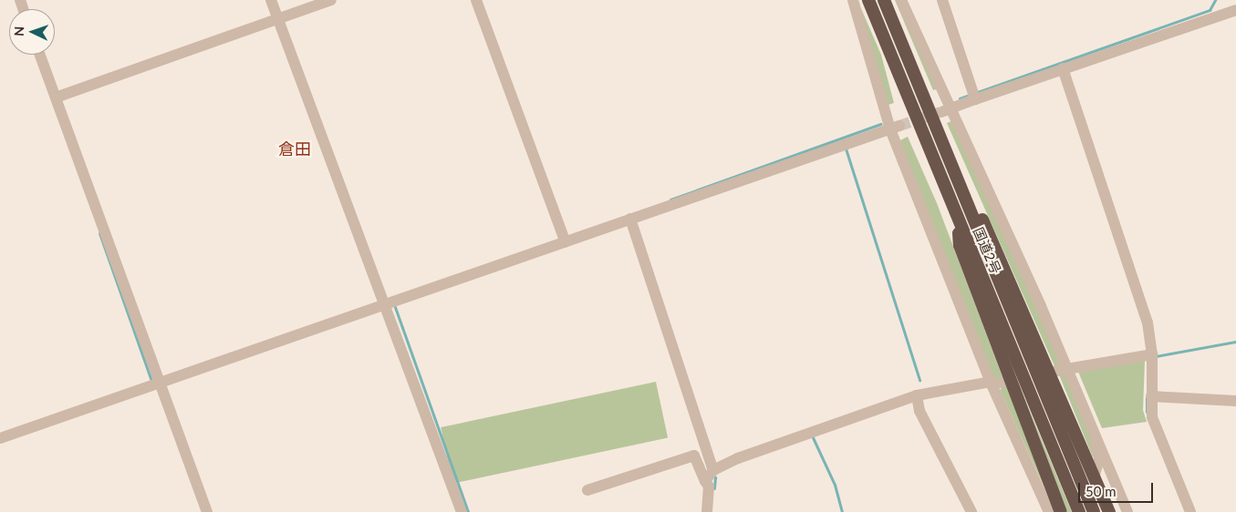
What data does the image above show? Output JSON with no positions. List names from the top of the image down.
{
  "streets": {
    "highway": ["国道2号"]
  },
  "districts": ["倉田"],
  "scale_bar": "50 m",
  "north": "left"
}
